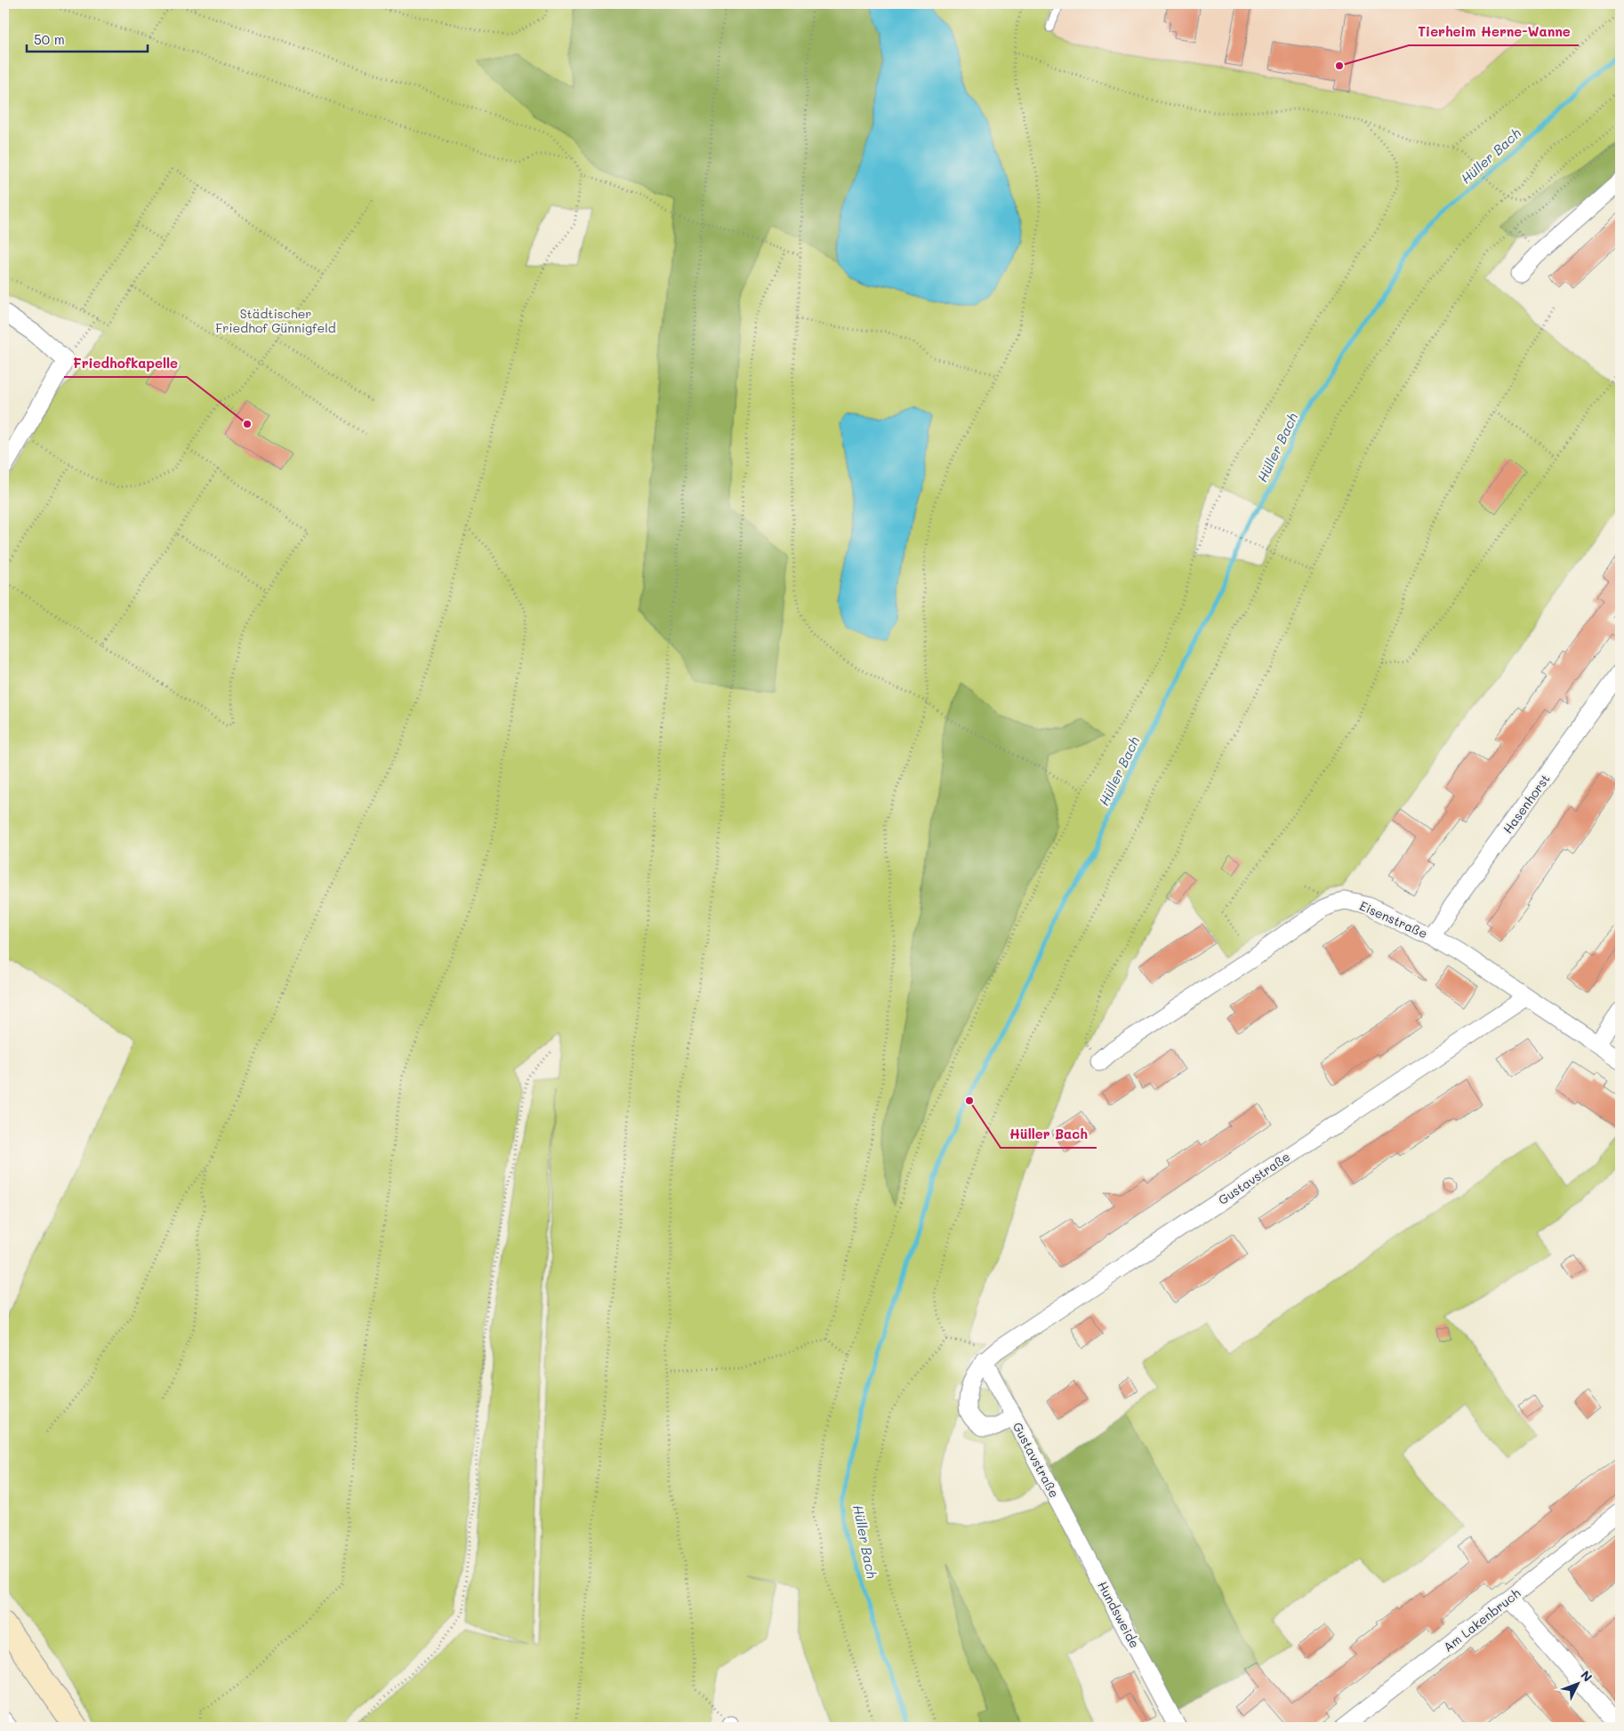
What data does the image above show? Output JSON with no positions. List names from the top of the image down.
{
  "streets": {
    "street": [
      "Hasenhorst",
      "Eisenstraße",
      "Gustavstraße",
      "Hundsweide",
      "Am Lakenbruch"
    ]
  },
  "crossings": [
    ["Hasenhorst", "Eisenstraße"],
    ["Eisenstraße", "Gustavstraße"],
    ["Gustavstraße", "Hundsweide"]
  ],
  "water": ["Hüller Bach"],
  "parks": ["Städtischer Friedhof Günnigfeld"],
  "places": ["Tierheim Herne-Wanne", "Friedhofkapelle", "Hüller Bach"],
  "scale_bar": "50 m",
  "north": "top right"
}
